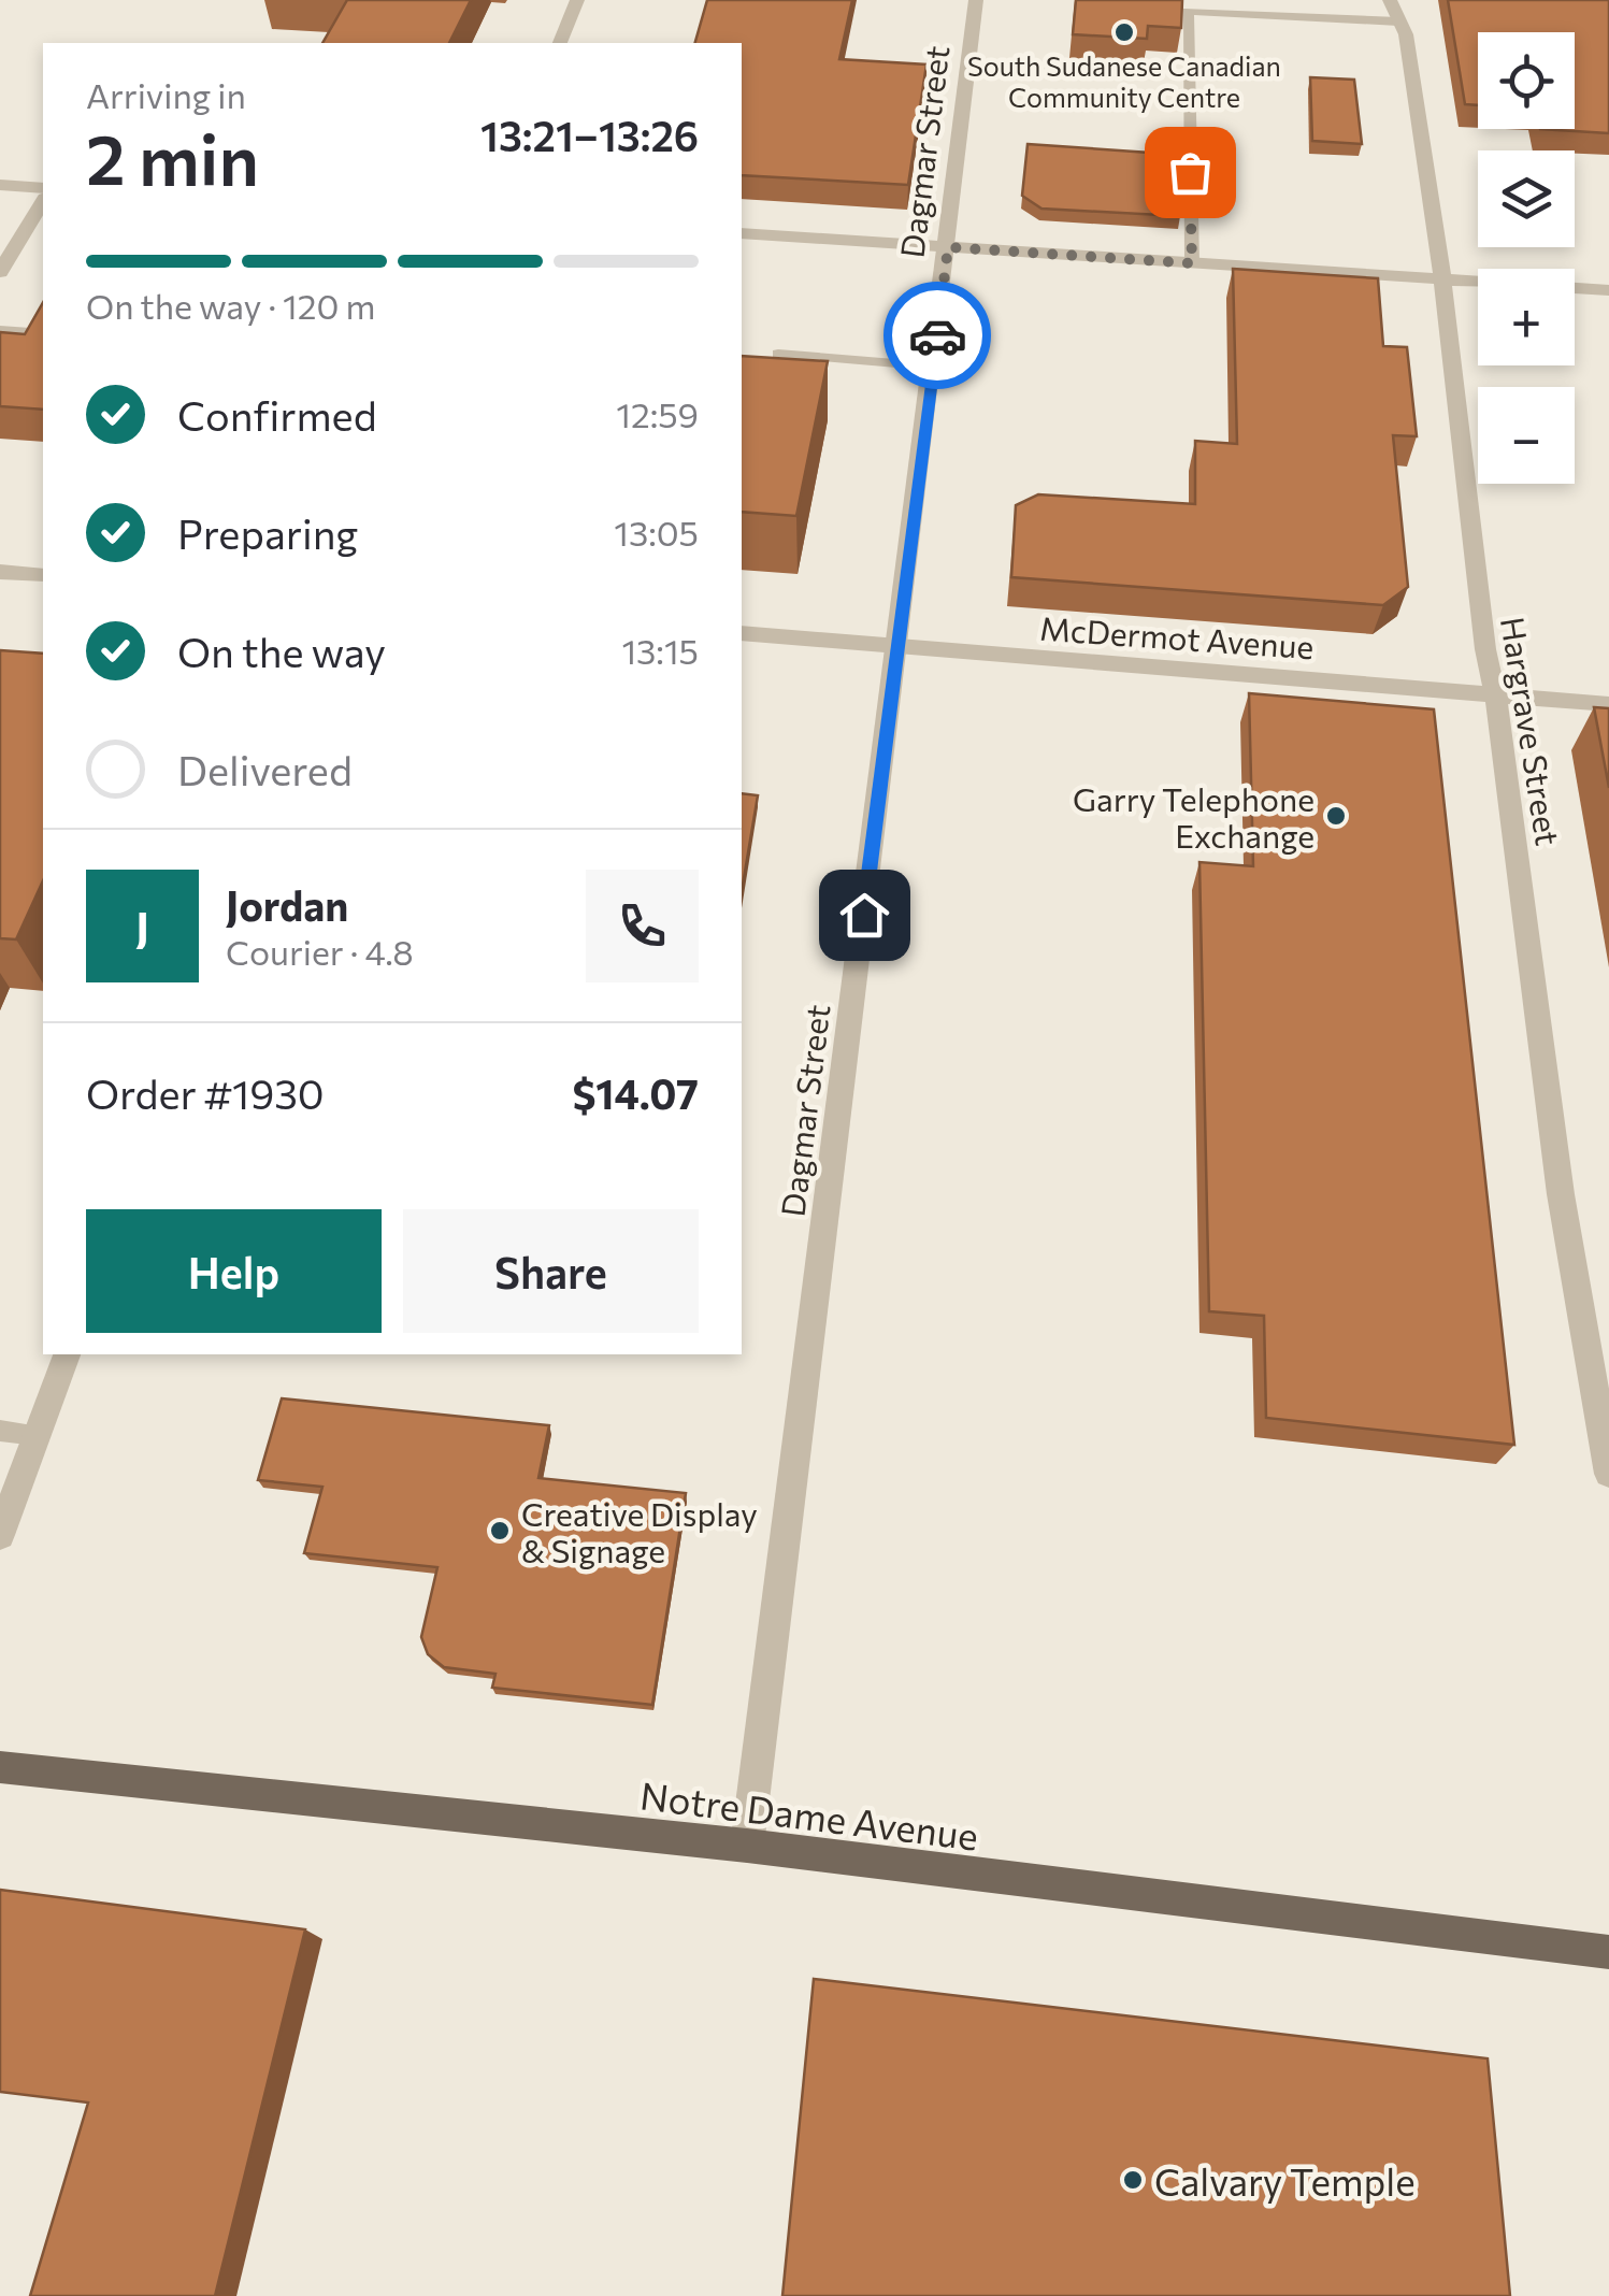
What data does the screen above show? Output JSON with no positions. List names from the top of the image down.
{
  "streets": {
    "main road": ["Notre Dame Avenue"],
    "street": ["Dagmar Street", "McDermot Avenue", "Hargrave Street"]
  },
  "crossings": [
    ["Dagmar Street", "McDermot Avenue"],
    ["Dagmar Street", "Notre Dame Avenue"],
    ["McDermot Avenue", "Hargrave Street"]
  ],
  "places": [
    "South Sudanese Canadian Community Centre",
    "Garry Telephone Exchange",
    "Creative Display & Signage",
    "Calvary Temple"
  ],
  "page": {
    "map_buttons": ["+", "−"],
    "heading": ["2 min", "Arriving in", "13:21–13:26"],
    "panel": [
      "Jordan",
      "Courier · 4.8",
      "Order #1930",
      "$14.07"
    ],
    "bar": "On the way · 120 m",
    "list": [
      ["Confirmed", "12:59"],
      ["Preparing", "13:05"],
      ["On the way", "13:15"],
      "Delivered"
    ],
    "round": "J",
    "buttons": ["Help", "Share"]
  }
}
